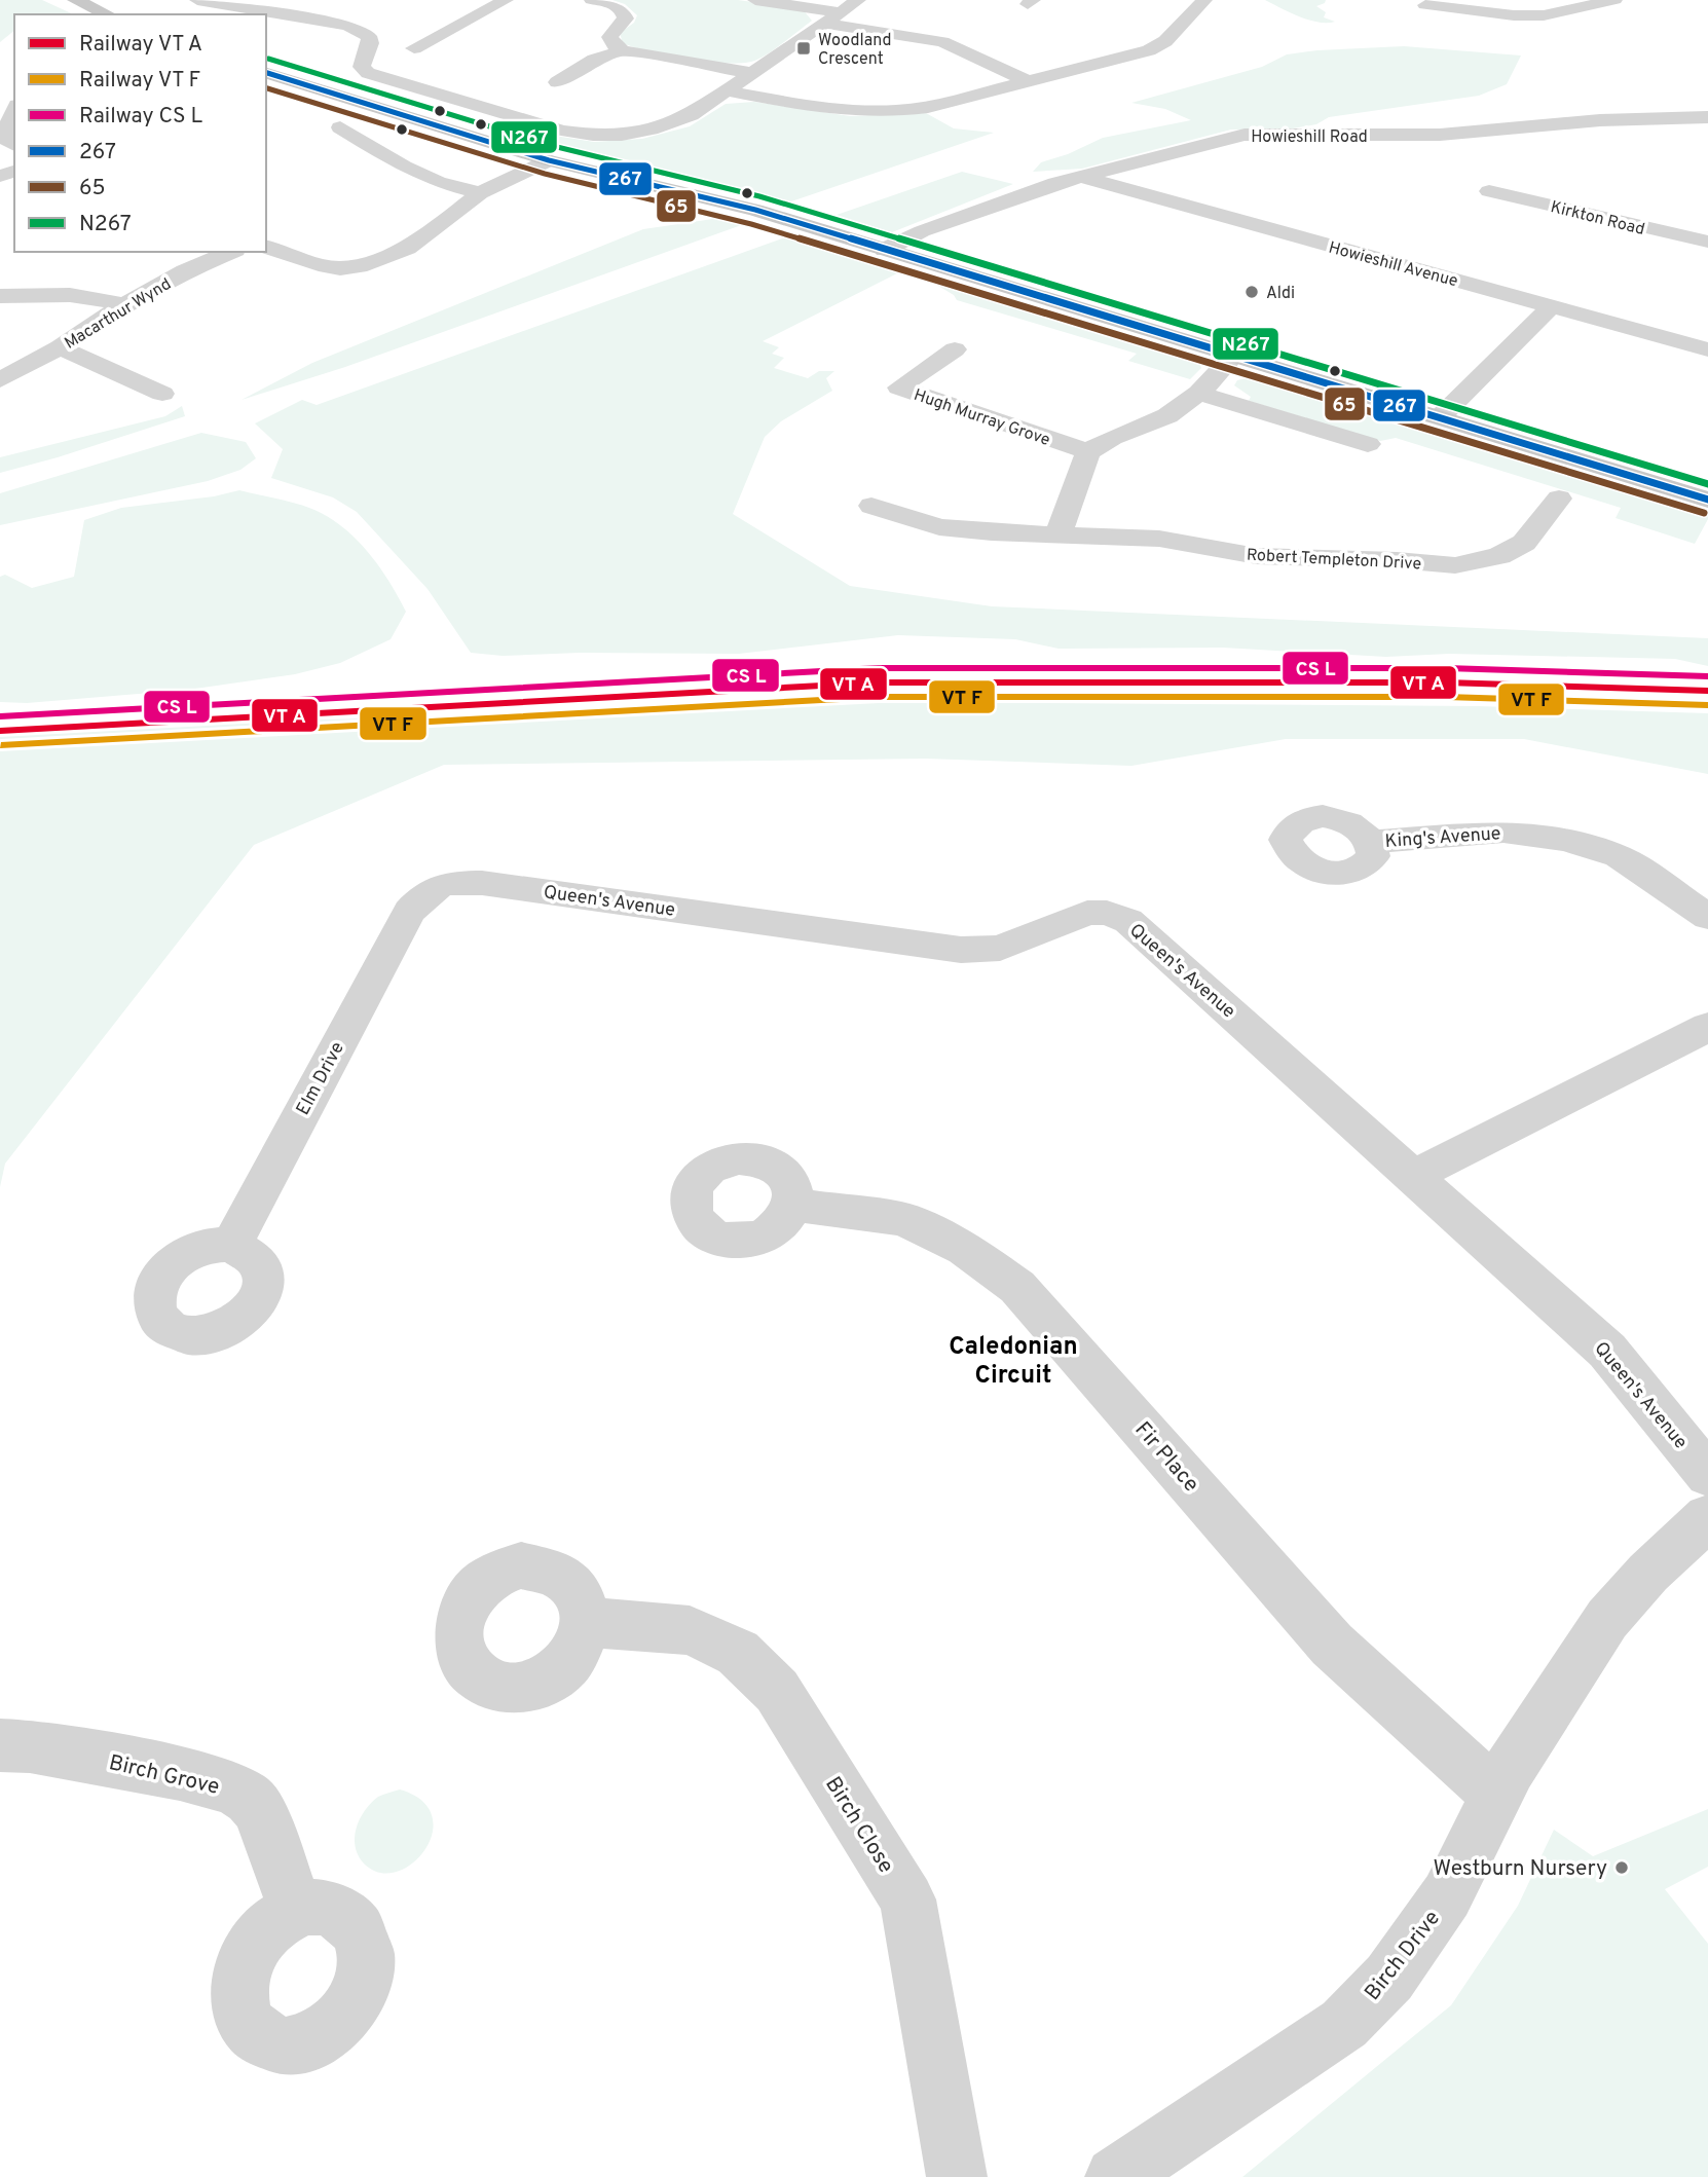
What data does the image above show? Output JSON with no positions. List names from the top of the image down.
{
  "streets": {
    "street": [
      "Howieshill Road",
      "Kirkton Road",
      "Howieshill Avenue",
      "Macarthur Wynd",
      "Hugh Murray Grove",
      "Robert Templeton Drive",
      "King's Avenue",
      "Queen's Avenue",
      "Elm Drive",
      "Fir Place",
      "Birch Grove",
      "Birch Close",
      "Birch Drive"
    ]
  },
  "crossings": [
    ["Howieshill Road", "Howieshill Avenue"],
    ["Queen's Avenue", "Elm Drive"],
    ["Fir Place", "Birch Drive"]
  ],
  "districts": ["Caledonian Circuit"],
  "places": {
    "transit": ["Woodland Crescent"],
    "other": ["Aldi", "Westburn Nursery"]
  },
  "lines": ["transit line N267", "transit line 267", "transit line 65"],
  "legend": [
    "Railway VT A",
    "Railway VT F",
    "Railway CS L",
    "267",
    "65",
    "N267"
  ]
}
